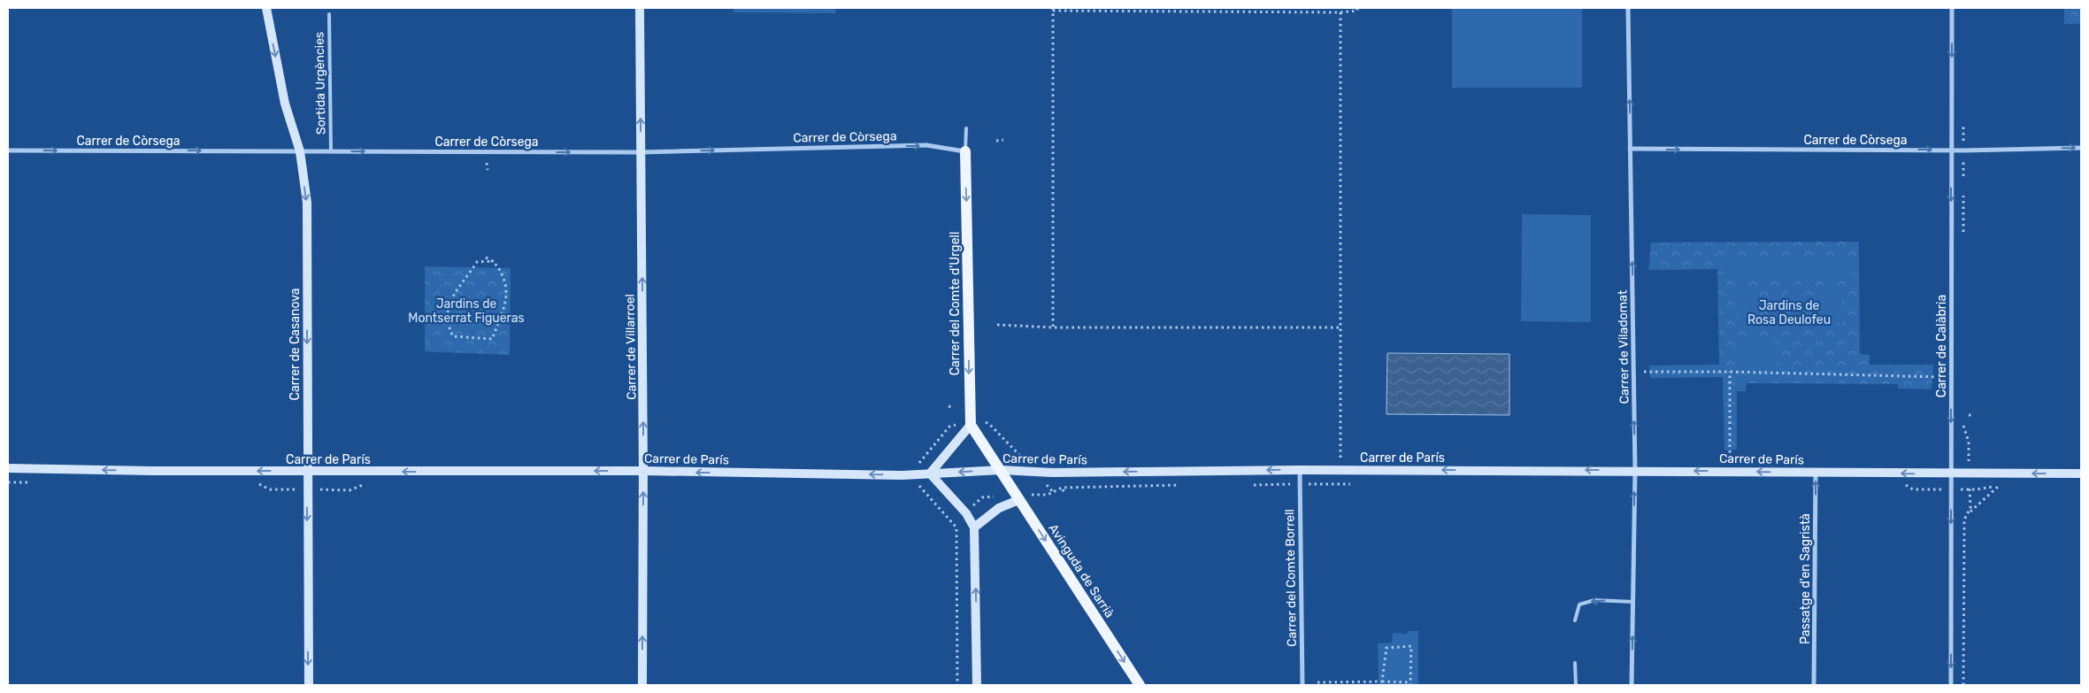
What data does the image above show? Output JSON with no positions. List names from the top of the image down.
{
  "streets": {
    "main road": [
      "Carrer del Comte d'Urgell",
      "Carrer de Casanova",
      "Carrer de Villarroel",
      "Carrer de París",
      "Avinguda de Sarrià"
    ],
    "street": [
      "Carrer de Còrsega",
      "Carrer de Calàbria",
      "Carrer de Viladomat",
      "Carrer del Comte Borrell",
      "Passatge d'en Sagristà"
    ],
    "lane": ["Sortida Urgències"]
  },
  "crossings": [
    ["Sortida Urgències", "Carrer de Còrsega"],
    ["Carrer de Còrsega", "Carrer del Comte d'Urgell"],
    ["Carrer de Còrsega", "Carrer de Casanova"],
    ["Carrer de Còrsega", "Carrer de Calàbria"],
    ["Carrer de Còrsega", "Carrer de Villarroel"],
    ["Carrer de Còrsega", "Carrer de Viladomat"],
    ["Carrer de Casanova", "Carrer de París"],
    ["Carrer de Calàbria", "Carrer de París"],
    ["Carrer de Villarroel", "Carrer de París"],
    ["Carrer de Viladomat", "Carrer de París"],
    ["Carrer de París", "Avinguda de Sarrià"],
    ["Carrer de París", "Carrer del Comte Borrell"],
    ["Carrer de París", "Passatge d'en Sagristà"]
  ],
  "one_way": [
    "Carrer de Còrsega",
    "Carrer del Comte d'Urgell",
    "Carrer de Casanova",
    "Carrer de Calàbria",
    "Carrer de Villarroel",
    "Carrer de Viladomat",
    "Carrer de París",
    "Avinguda de Sarrià",
    "Passatge d'en Sagristà"
  ],
  "parks": ["Jardins de Montserrat Figueras", "Jardins de Rosa Deulofeu"]
}
